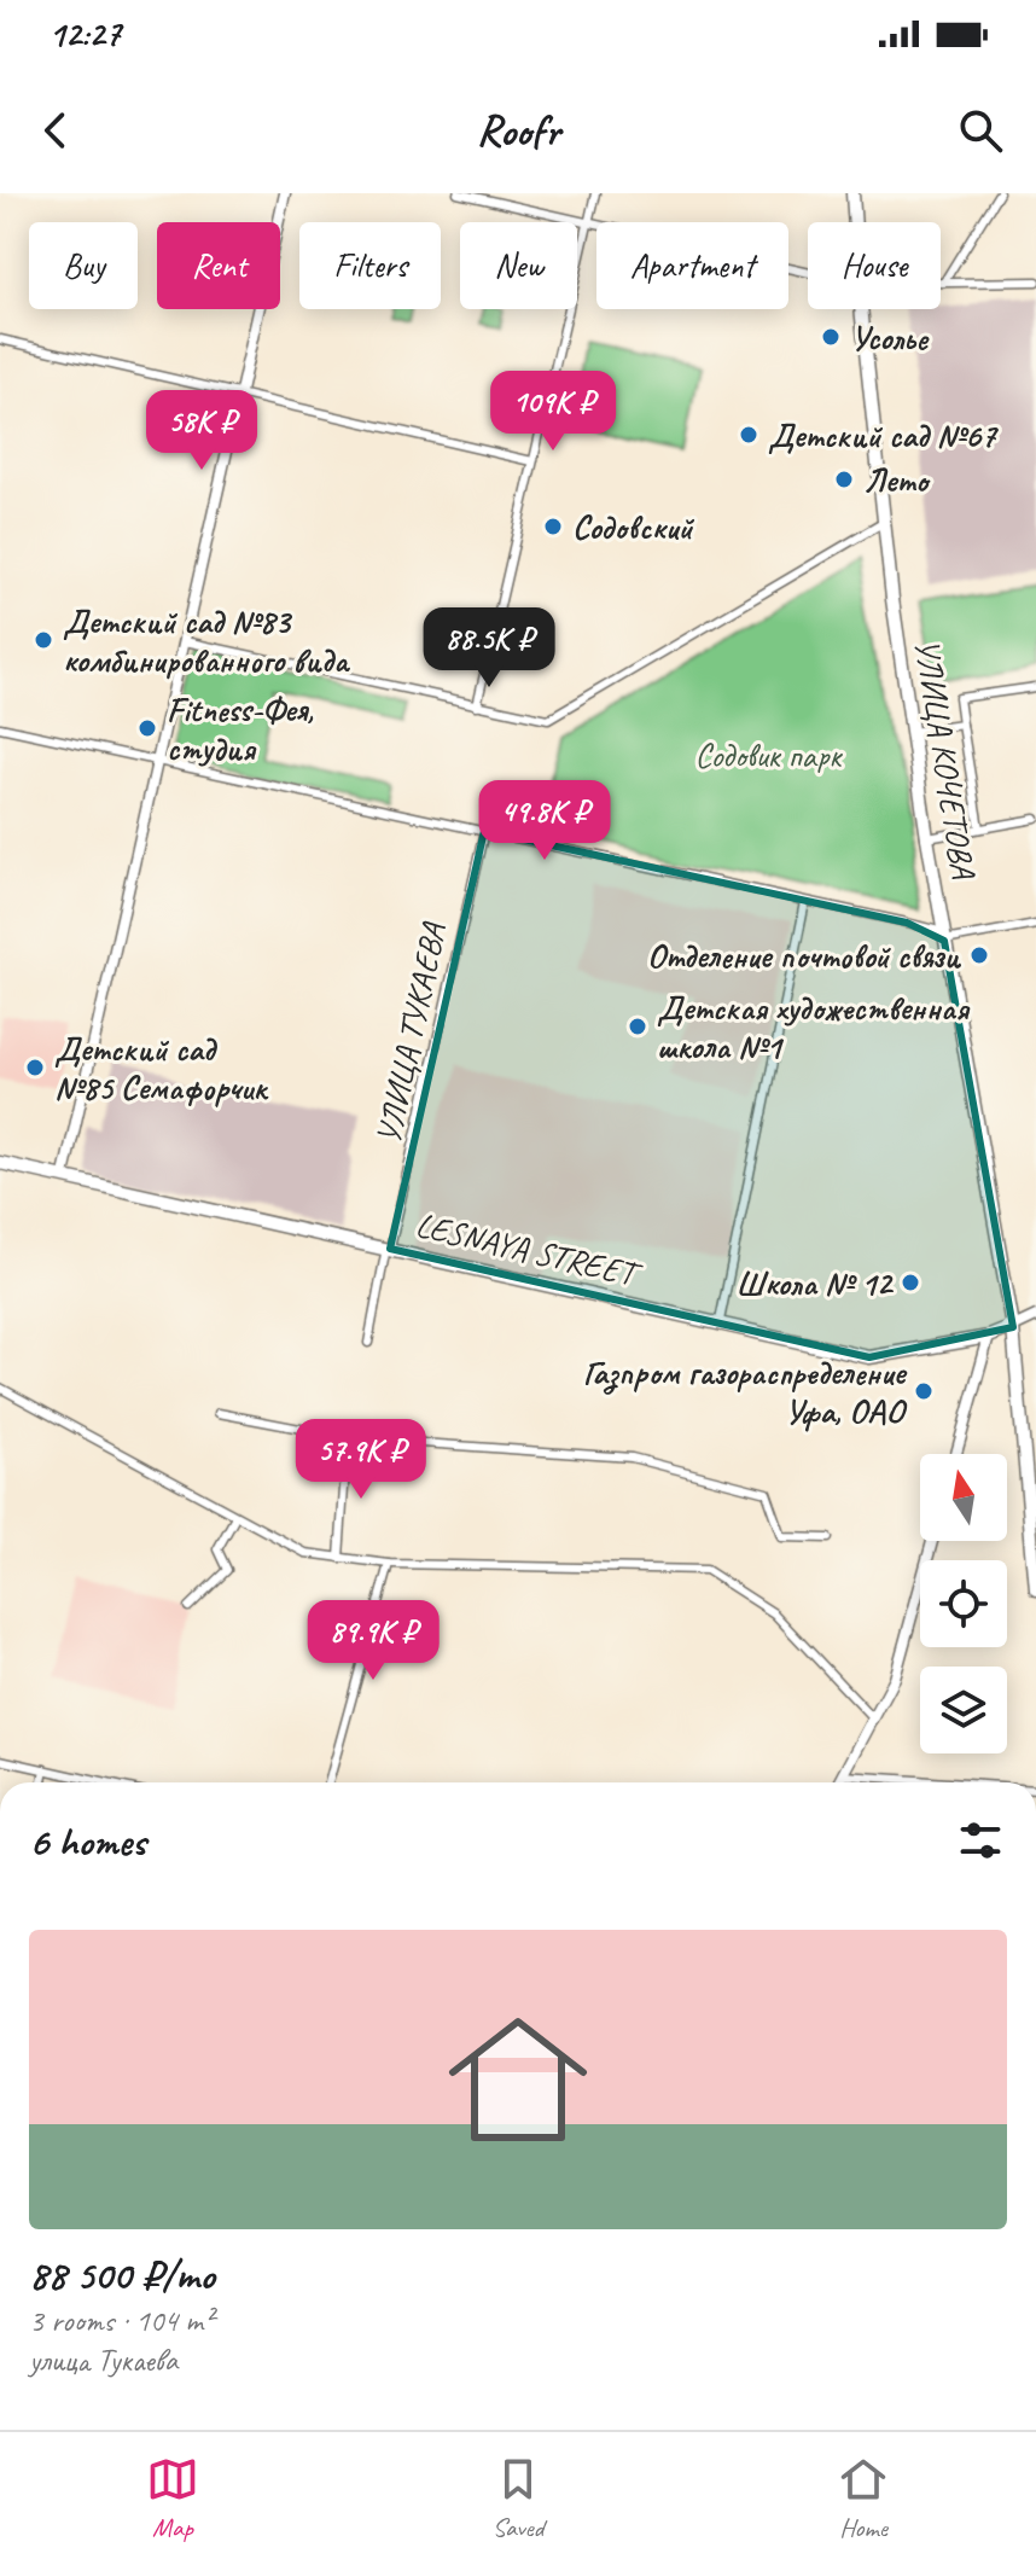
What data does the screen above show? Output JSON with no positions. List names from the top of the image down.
{
  "streets": {
    "main road": ["УЛИЦА КОЧЕТОВА", "LESNAYA STREET"],
    "street": ["УЛИЦА ТУКАЕВА"]
  },
  "crossings": [
    ["УЛИЦА КОЧЕТОВА", "LESNAYA STREET"],
    ["УЛИЦА ТУКАЕВА", "LESNAYA STREET"]
  ],
  "parks": ["Содовик парк"],
  "places": [
    "Усолье",
    "Детский сад №67",
    "Лето",
    "Содовский",
    "Детский сад №83 комбинированного вида",
    "Fitness-Фея, студия",
    "Отделение почтовой связи",
    "Детская художественная школа №1",
    "Детский сад №85 Семафорчик",
    "Школа № 12",
    "Газпром газораспределение Уфа, ОАО"
  ],
  "north": "top",
  "page": {
    "status": "12:27",
    "header": "Roofr",
    "chip": [
      "Buy",
      "Rent",
      "Filters",
      "New",
      "Apartment",
      "House"
    ],
    "price": [
      "109K ₽",
      "58K ₽",
      "88.5K ₽",
      "49.8K ₽",
      "57.9K ₽",
      "89.9K ₽"
    ],
    "heading": "6 homes",
    "list": [
      {
        "name": "88 500 ₽/mo",
        "note": "3 rooms · 104 m² · улица Тукаева"
      }
    ],
    "tabs": ["Map", "Saved", "Home"]
  }
}
